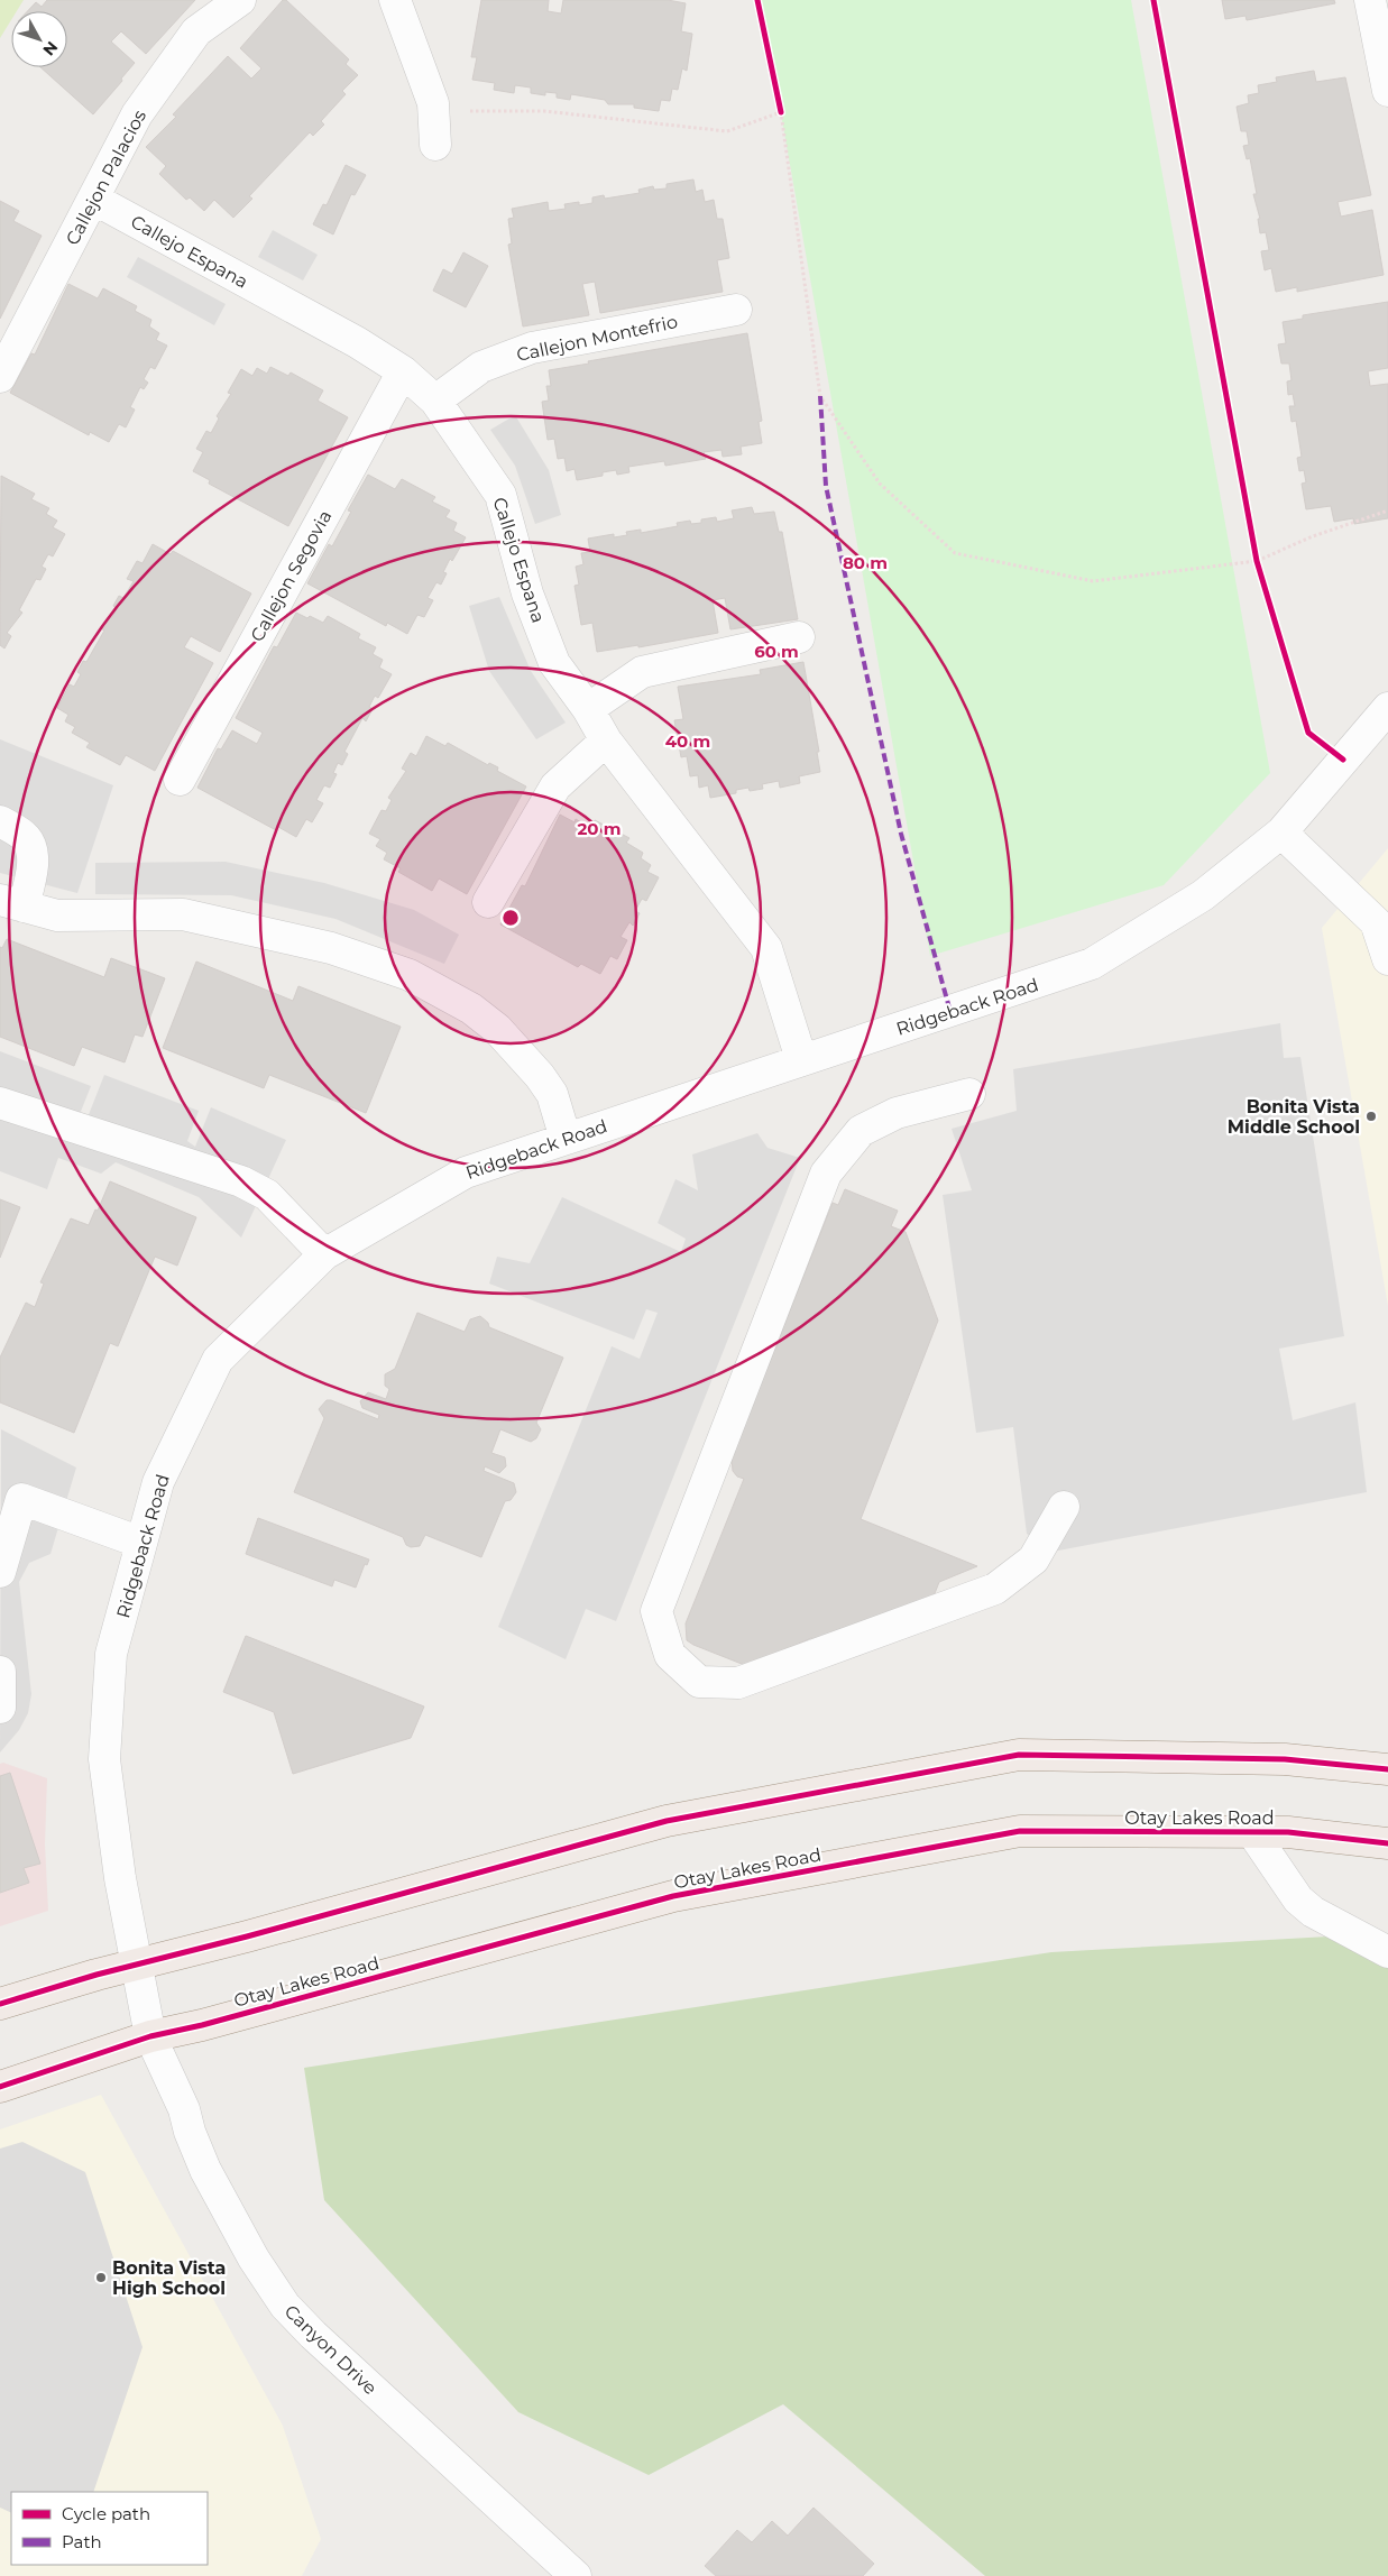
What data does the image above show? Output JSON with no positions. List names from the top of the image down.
{
  "streets": {
    "main road": ["Otay Lakes Road"],
    "street": [
      "Callejon Palacios",
      "Callejo Espana",
      "Callejon Montefrio",
      "Callejon Segovia",
      "Ridgeback Road",
      "Canyon Drive"
    ]
  },
  "crossings": [
    ["Callejon Palacios", "Callejo Espana"],
    ["Callejo Espana", "Callejon Montefrio"],
    ["Callejo Espana", "Callejon Segovia"],
    ["Callejo Espana", "Ridgeback Road"],
    ["Ridgeback Road", "Otay Lakes Road"],
    ["Ridgeback Road", "Canyon Drive"],
    ["Otay Lakes Road", "Canyon Drive"]
  ],
  "places": ["Bonita Vista Middle School", "Bonita Vista High School"],
  "legend": ["Cycle path", "Path"],
  "north": "bottom right",
  "rings": [
    "80 m",
    "60 m",
    "40 m",
    "20 m"
  ]
}
